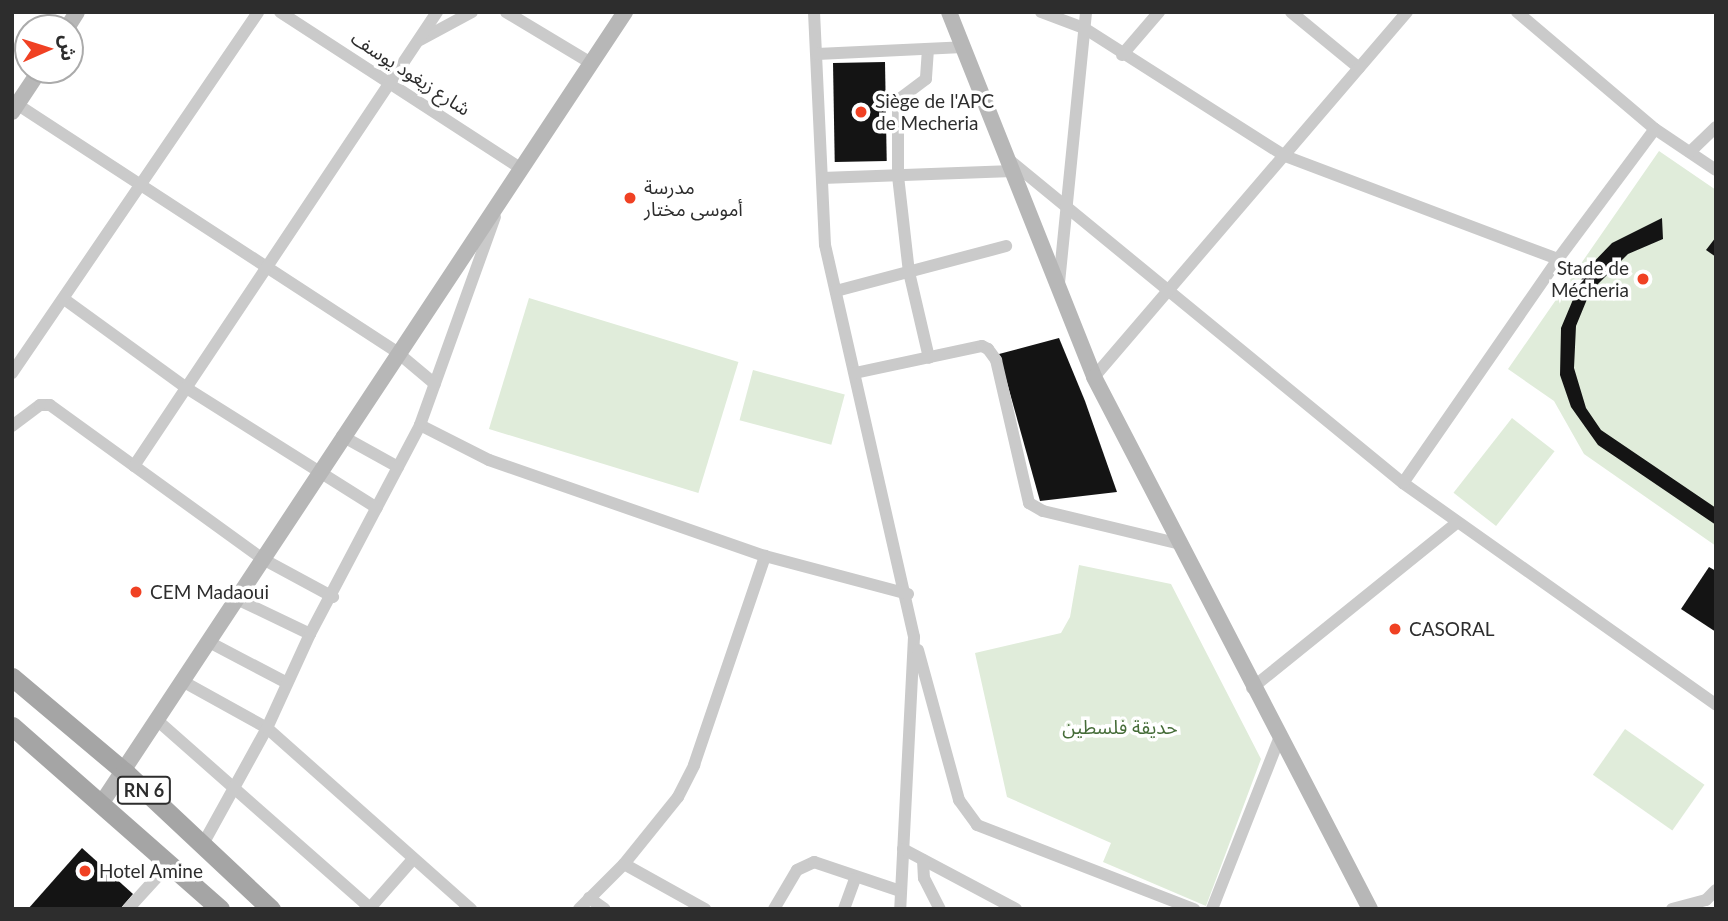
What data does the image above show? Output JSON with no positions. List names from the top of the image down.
{
  "streets": {
    "main road": ["RN 6"],
    "street": ["شارع زيغود يوسف"]
  },
  "parks": ["حديقة فلسطين"],
  "places": [
    "Siège de l'APC de Mecheria",
    "مدرسة أموسى مختار",
    "Stade de Mécheria",
    "CEM Madaoui",
    "CASORAL",
    "Hotel Amine"
  ],
  "north": "right"
}
